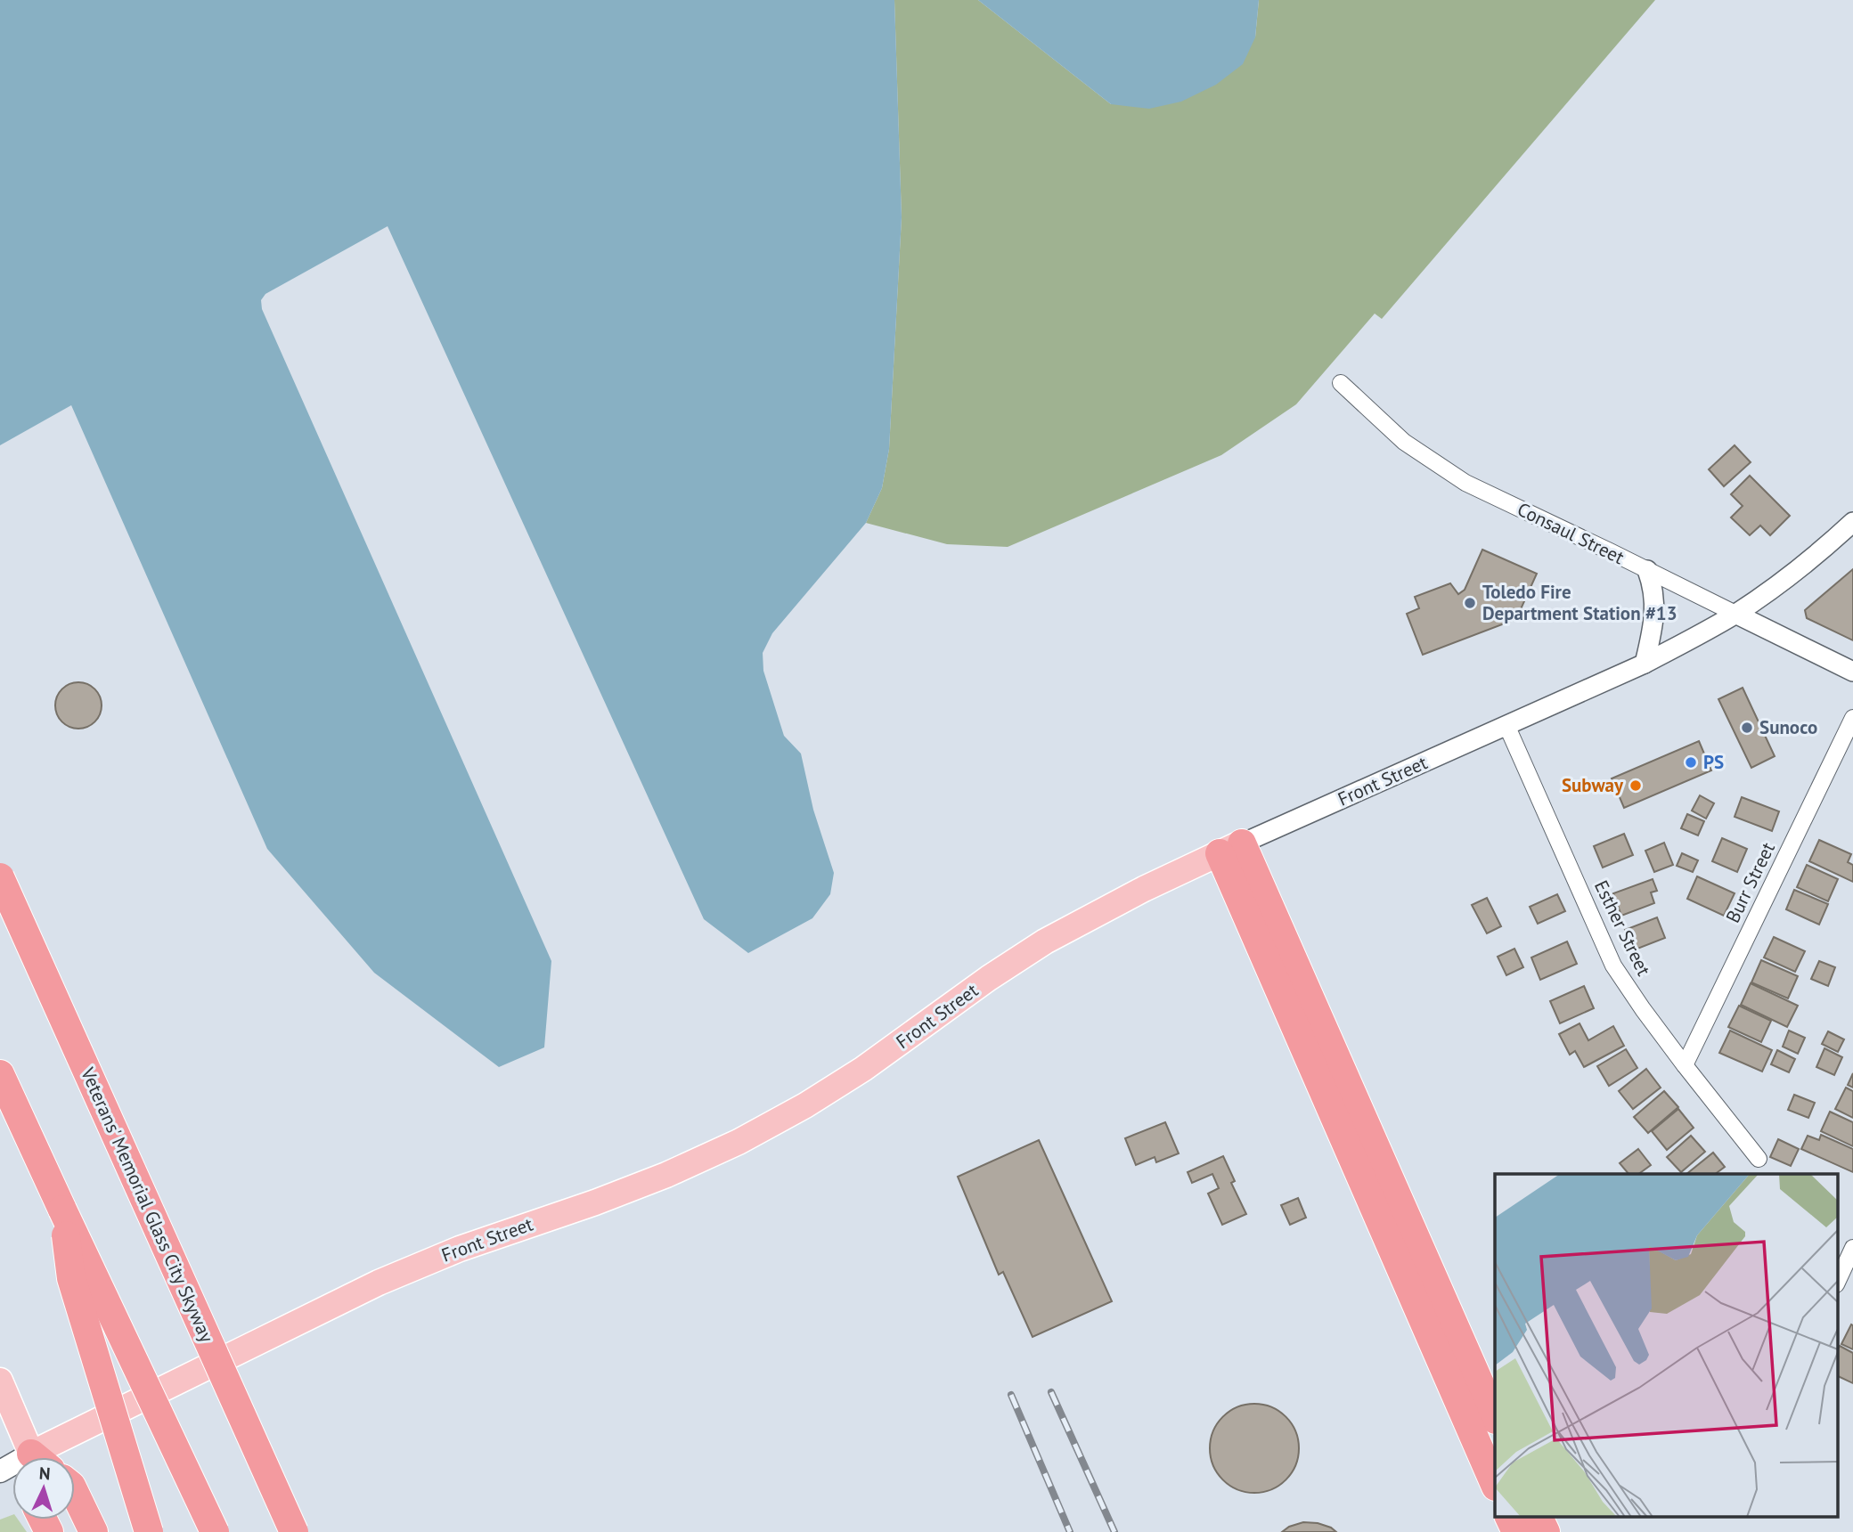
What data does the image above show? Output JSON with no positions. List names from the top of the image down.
{
  "streets": {
    "highway": ["Veterans' Memorial Glass City Skyway"],
    "main road": ["Front Street"],
    "street": ["Consaul Street", "Burr Street", "Esther Street"]
  },
  "crossings": [
    ["Consaul Street", "Front Street"],
    ["Front Street", "Esther Street"],
    ["Burr Street", "Esther Street"]
  ],
  "places": [
    "Toledo Fire Department Station #13",
    "Sunoco",
    "PS",
    "Subway"
  ],
  "north": "top"
}
